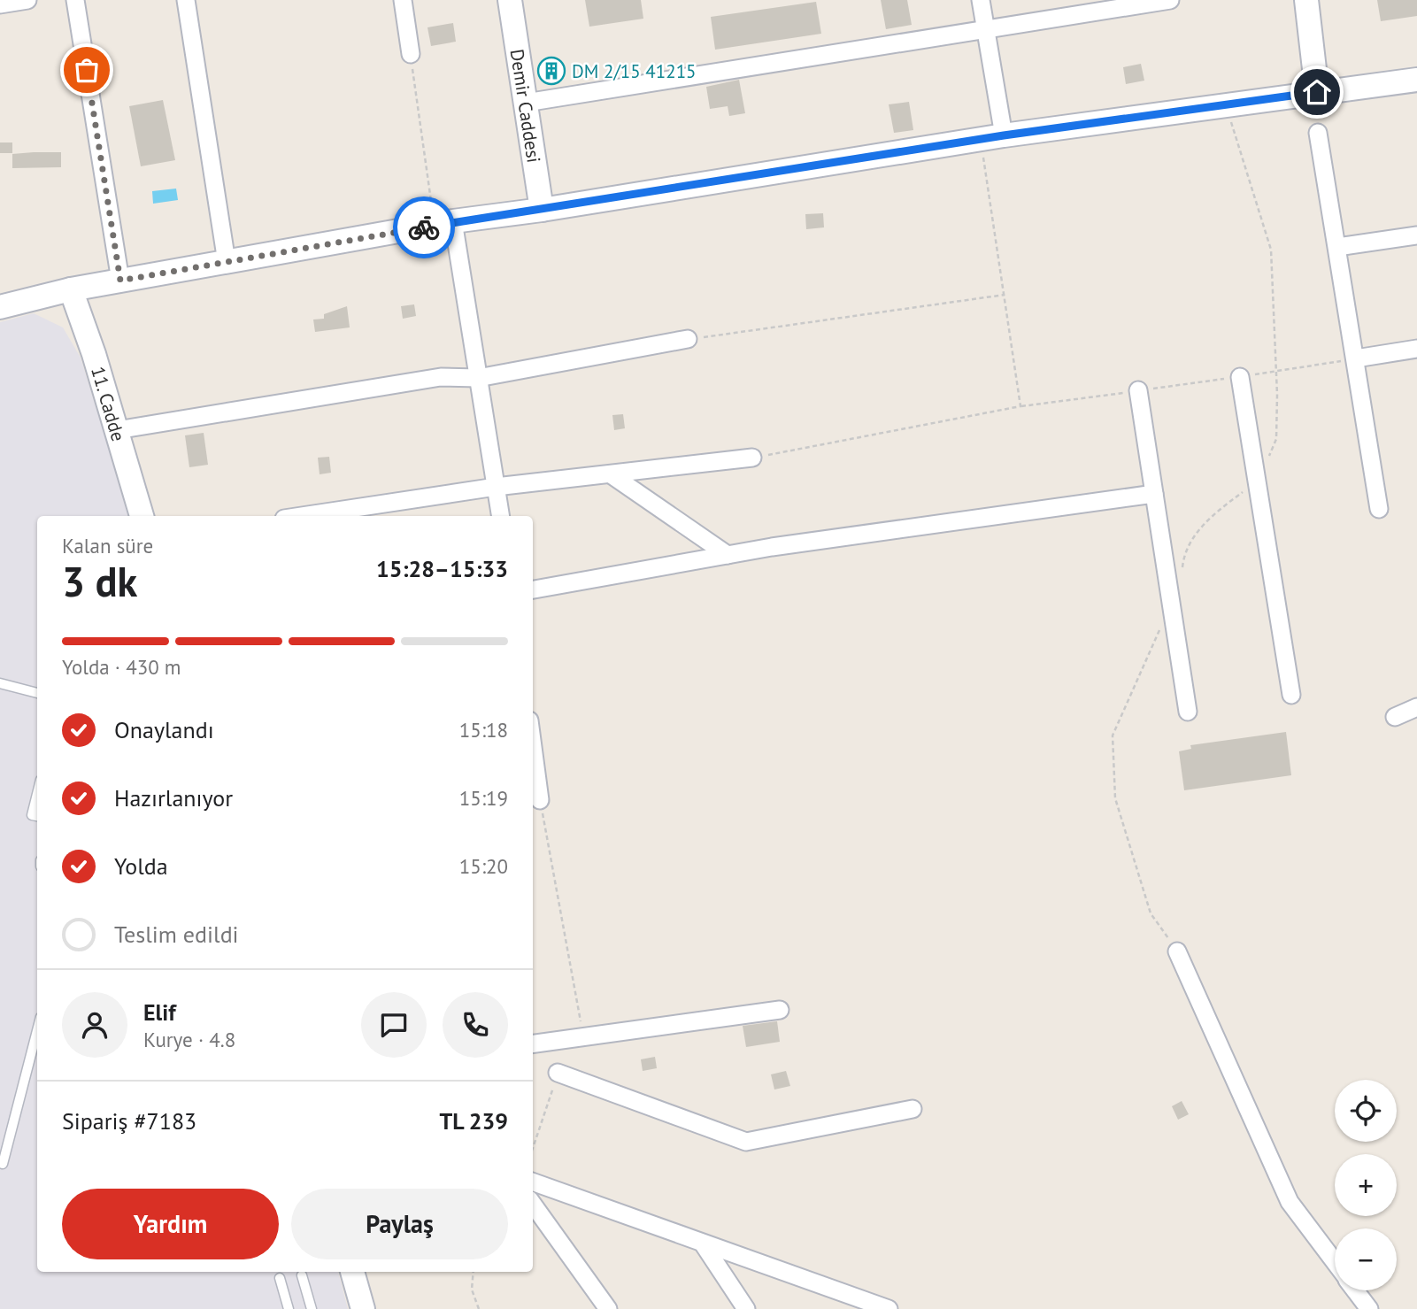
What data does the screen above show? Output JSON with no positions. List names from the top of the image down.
{
  "streets": {
    "street": ["Demir Caddesi", "11. Cadde"]
  },
  "places": {
    "building": ["DM 2/15 41215"]
  },
  "page": {
    "heading": ["3 dk", "Kalan süre", "15:28–15:33"],
    "panel": [
      "Elif",
      "Kurye · 4.8",
      "Sipariş #7183",
      "TL 239"
    ],
    "bar": "Yolda · 430 m",
    "list": [
      ["Onaylandı", "15:18"],
      ["Hazırlanıyor", "15:19"],
      ["Yolda", "15:20"],
      "Teslim edildi"
    ],
    "map_buttons": ["+", "−"],
    "buttons": ["Yardım", "Paylaş"]
  }
}
